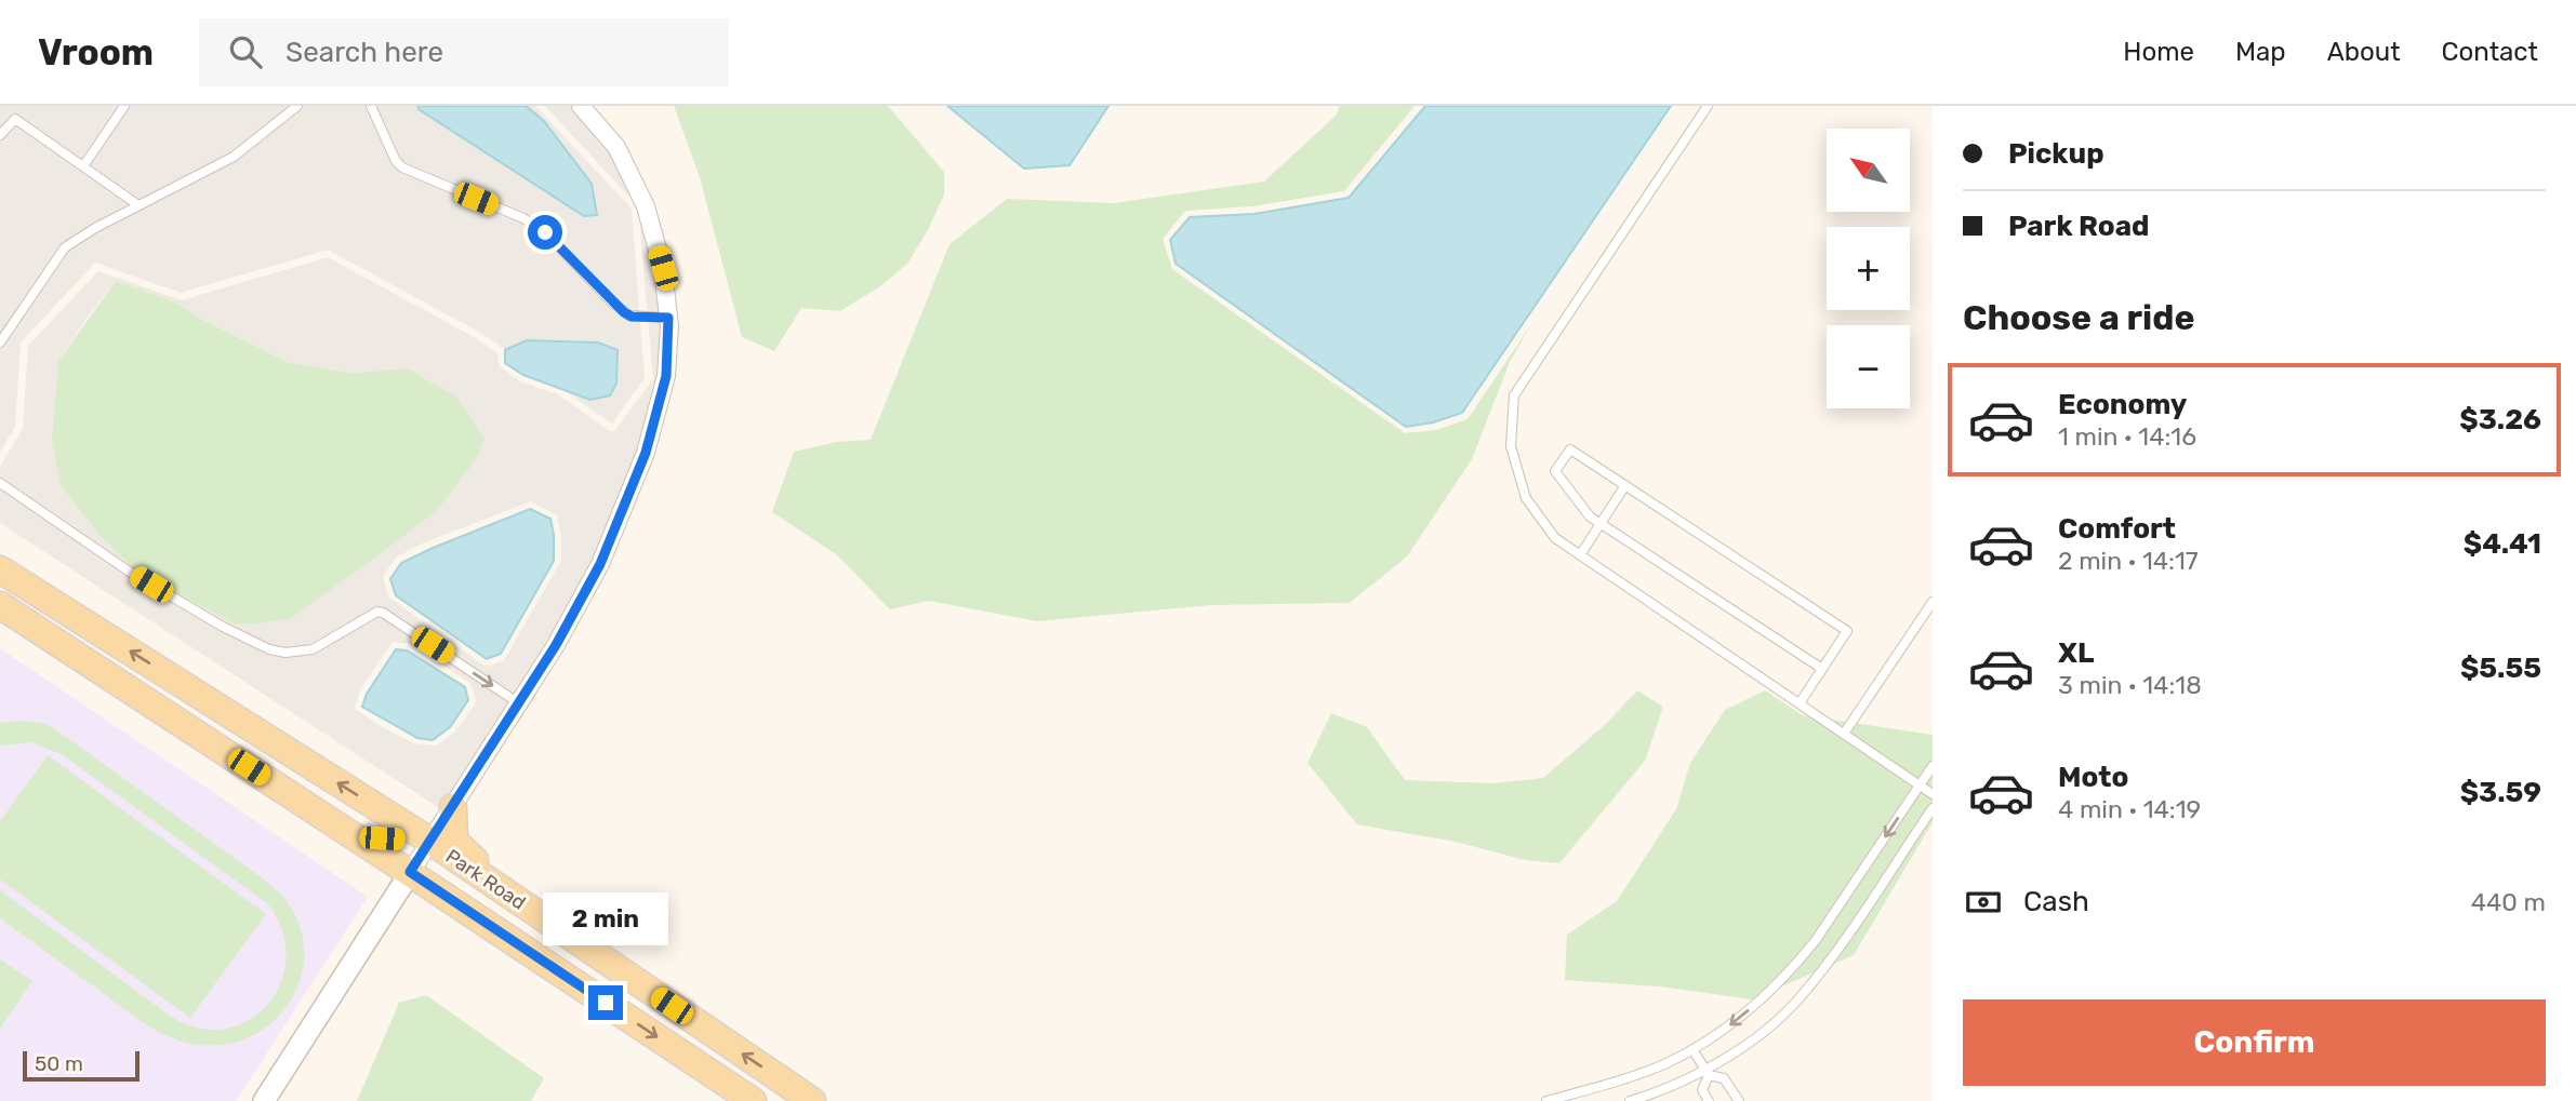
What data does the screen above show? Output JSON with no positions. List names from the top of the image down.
{
  "streets": {
    "main road": ["Park Road"]
  },
  "scale_bar": "50 m",
  "north": "top left",
  "page": {
    "header": "Vroom",
    "search": "Search here",
    "nav": [
      "Home",
      "Map",
      "About",
      "Contact"
    ],
    "banner": ["Pickup", "Park Road"],
    "map_buttons": ["+", "−"],
    "heading": "Choose a ride",
    "list": [
      {
        "name": "Economy",
        "note": "1 min · 14:16",
        "value": "$3.26"
      },
      {
        "name": "Comfort",
        "note": "2 min · 14:17",
        "value": "$4.41"
      },
      {
        "name": "XL",
        "note": "3 min · 14:18",
        "value": "$5.55"
      },
      {
        "name": "Moto",
        "note": "4 min · 14:19",
        "value": "$3.59"
      }
    ],
    "pay": ["Cash", "440 m"],
    "bubble": "2 min",
    "buttons": "Confirm",
    "scale": "50 m"
  }
}
